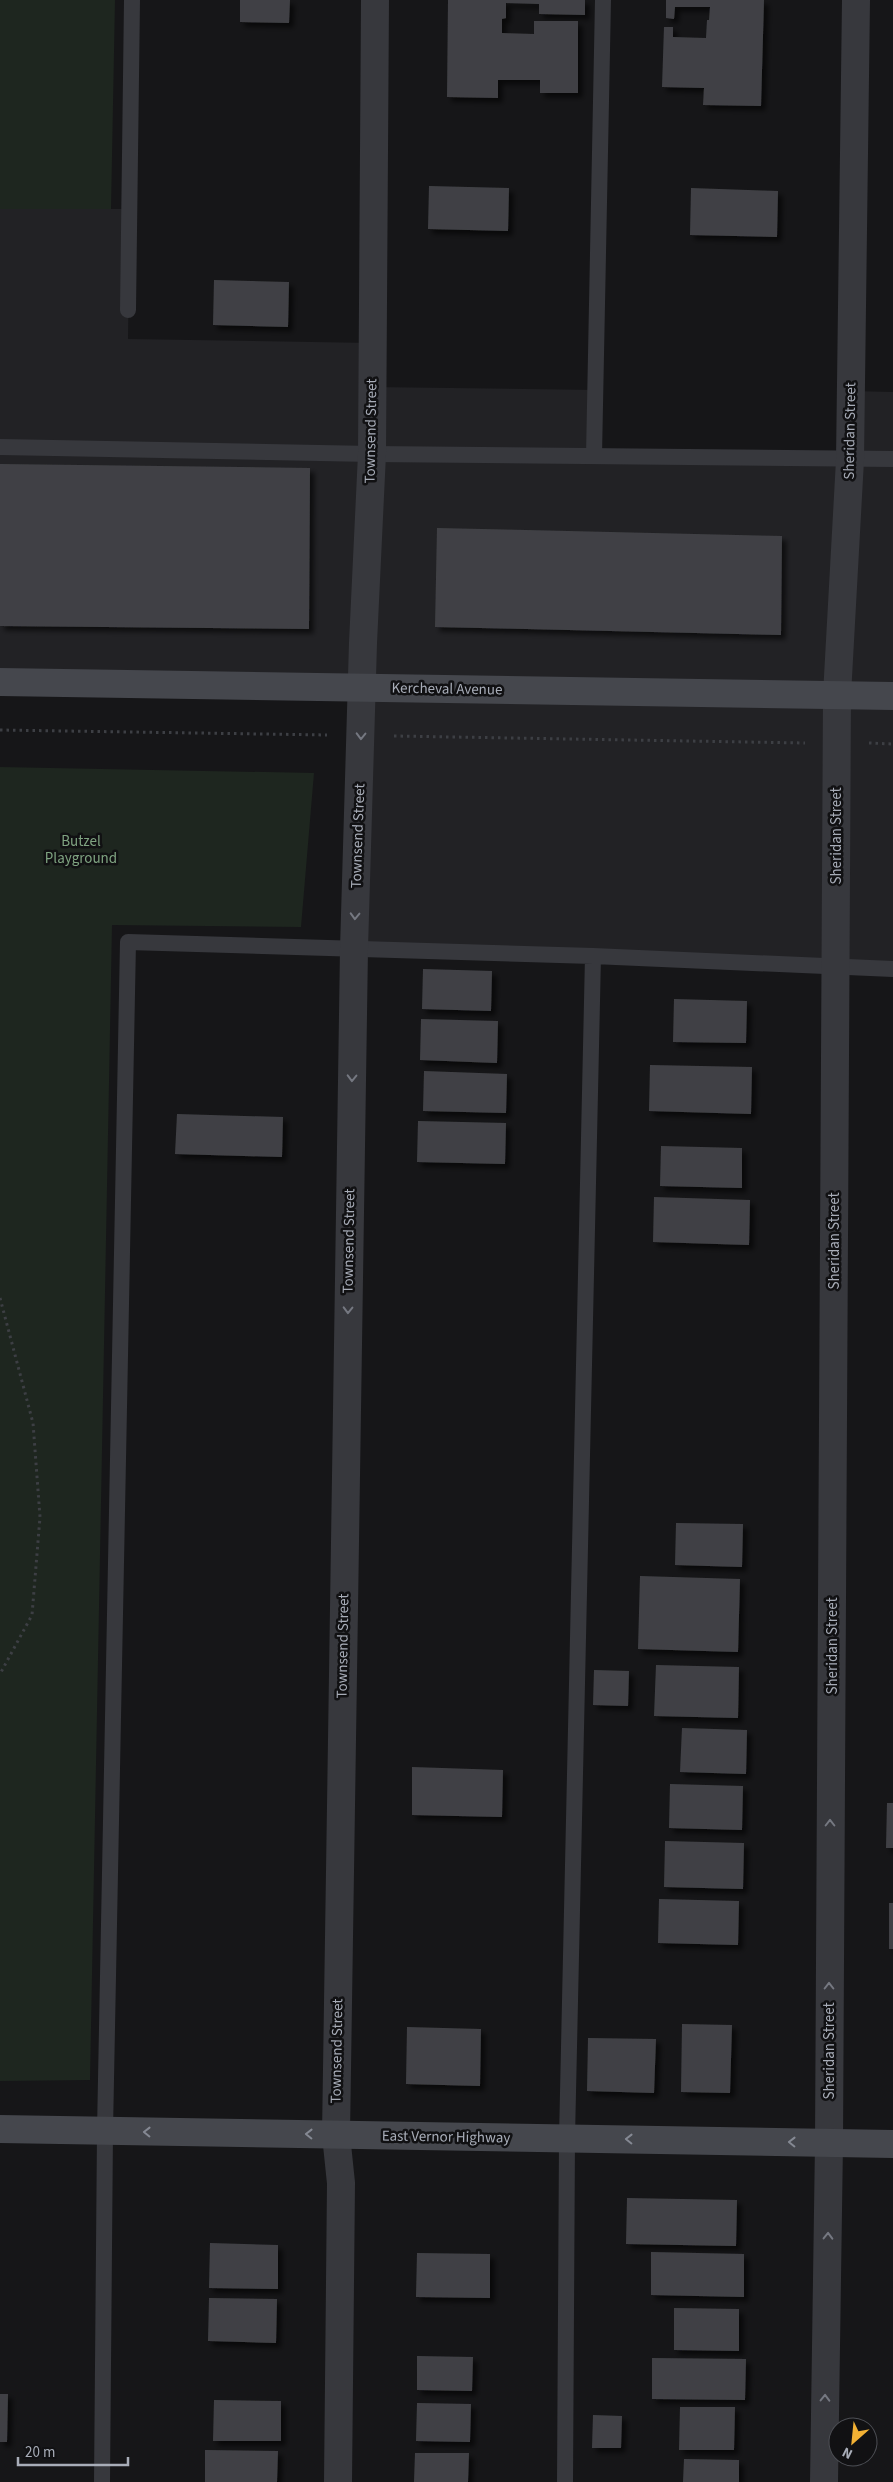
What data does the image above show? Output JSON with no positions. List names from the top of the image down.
{
  "streets": {
    "street": [
      "Townsend Street",
      "Sheridan Street",
      "Kercheval Avenue",
      "East Vernor Highway"
    ]
  },
  "crossings": [
    ["Townsend Street", "Kercheval Avenue"],
    ["Townsend Street", "East Vernor Highway"],
    ["Sheridan Street", "Kercheval Avenue"],
    ["Sheridan Street", "East Vernor Highway"]
  ],
  "one_way": ["Townsend Street", "Sheridan Street", "East Vernor Highway"],
  "parks": ["Butzel Playground"],
  "scale_bar": "20 m",
  "north": "bottom left"
}
